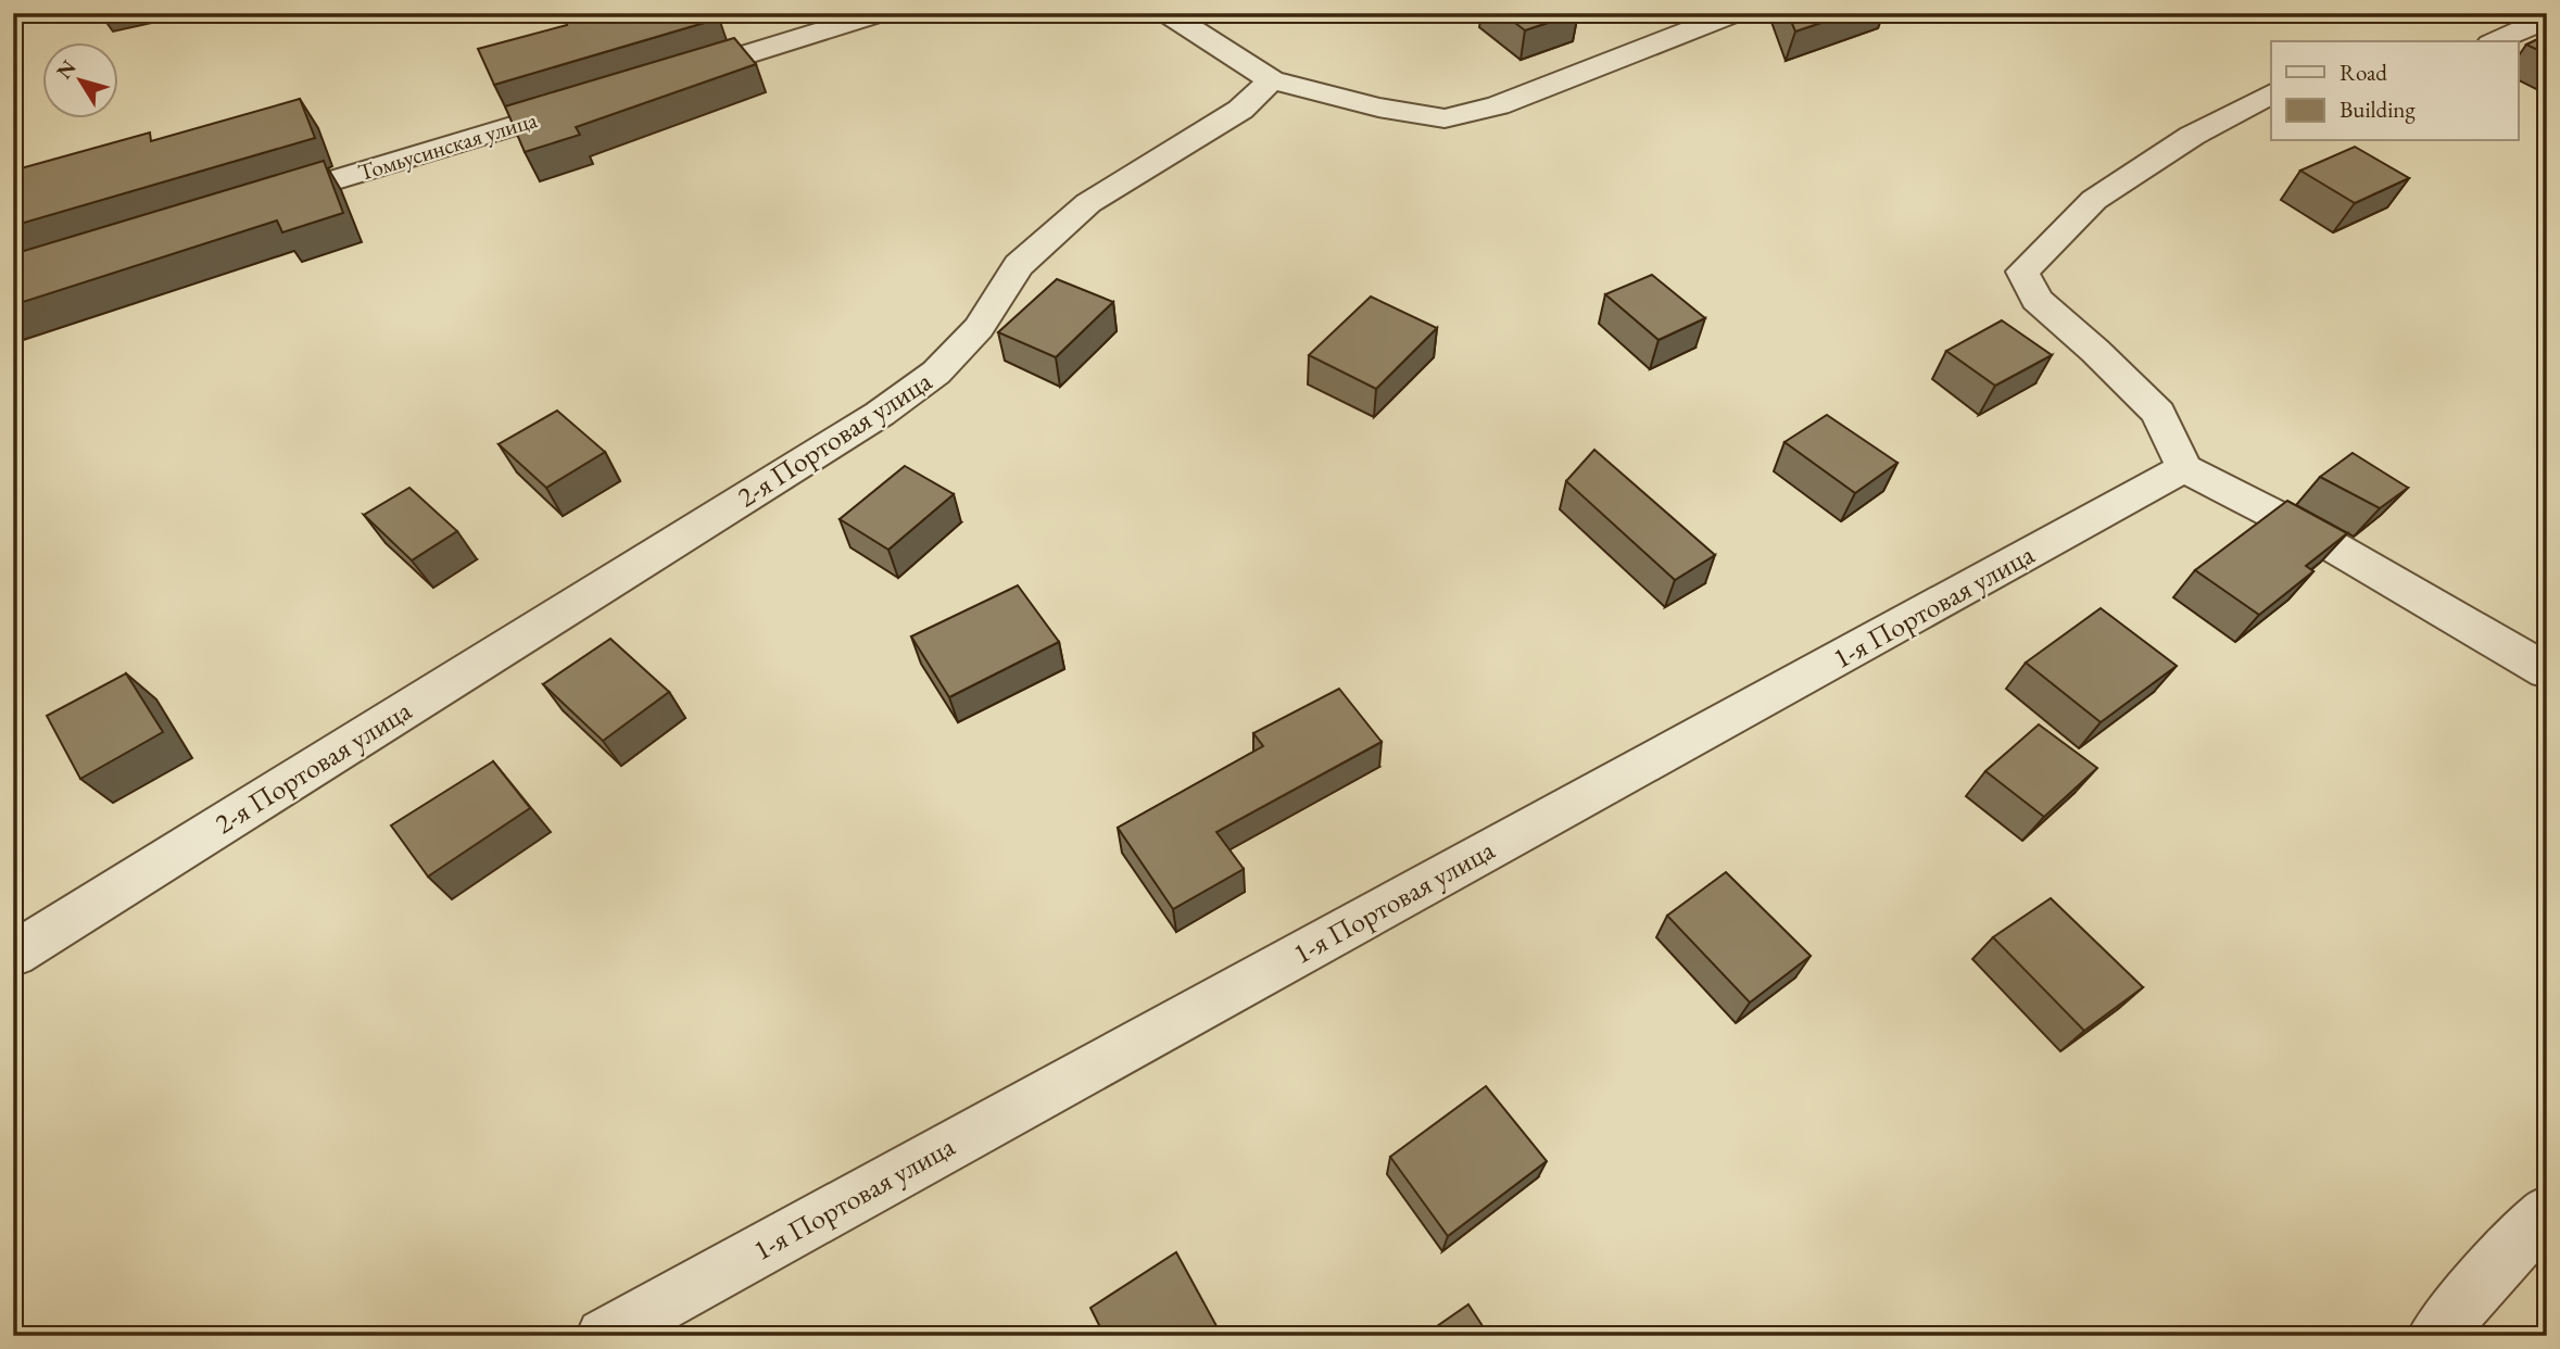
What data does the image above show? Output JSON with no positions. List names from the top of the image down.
{
  "streets": {
    "street": ["Томьусинская улица", "2-я Портовая улица", "1-я Портовая улица"]
  },
  "legend": ["Road", "Building"],
  "north": "top left"
}
